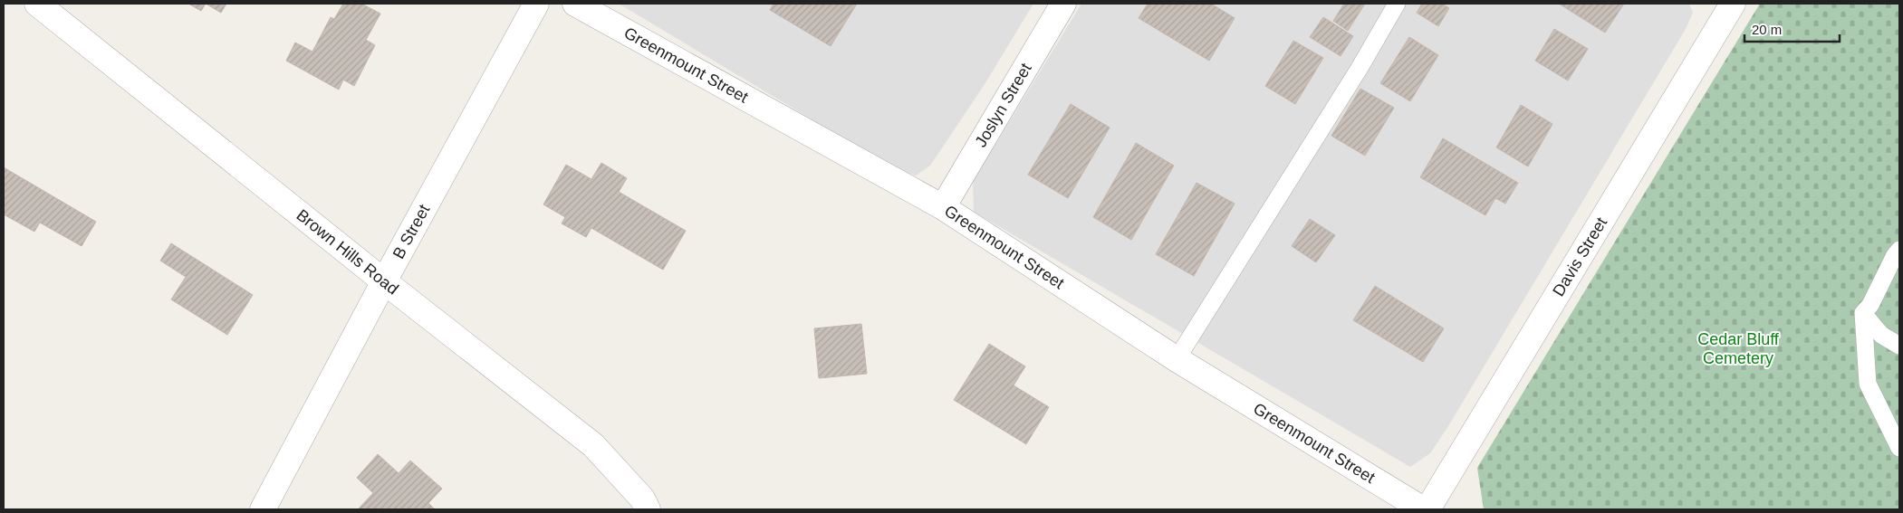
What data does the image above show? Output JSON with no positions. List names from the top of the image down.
{
  "streets": {
    "street": [
      "Greenmount Street",
      "Joslyn Street",
      "B Street",
      "Brown Hills Road",
      "Davis Street"
    ]
  },
  "crossings": [
    ["Greenmount Street", "Joslyn Street"],
    ["B Street", "Brown Hills Road"]
  ],
  "parks": ["Cedar Bluff Cemetery"],
  "scale_bar": "20 m"
}
